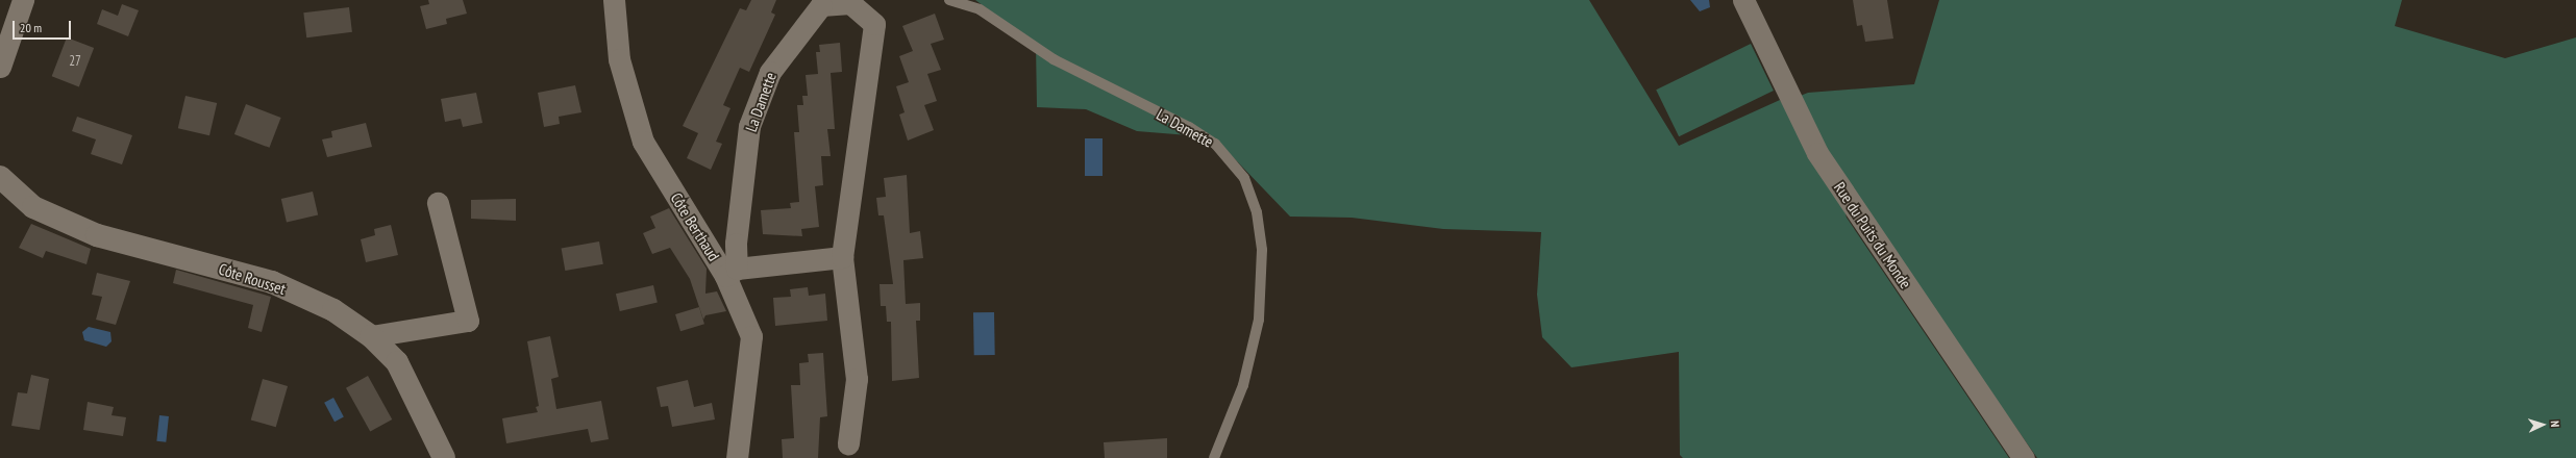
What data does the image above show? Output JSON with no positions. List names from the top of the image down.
{
  "streets": {
    "street": [
      "La Damette",
      "Côte Berthaud",
      "Rue du Puits du Monde",
      "Côte Rousset"
    ]
  },
  "crossings": [
    ["La Damette", "Côte Berthaud"]
  ],
  "house_numbers": ["27"],
  "scale_bar": "20 m",
  "north": "right"
}
